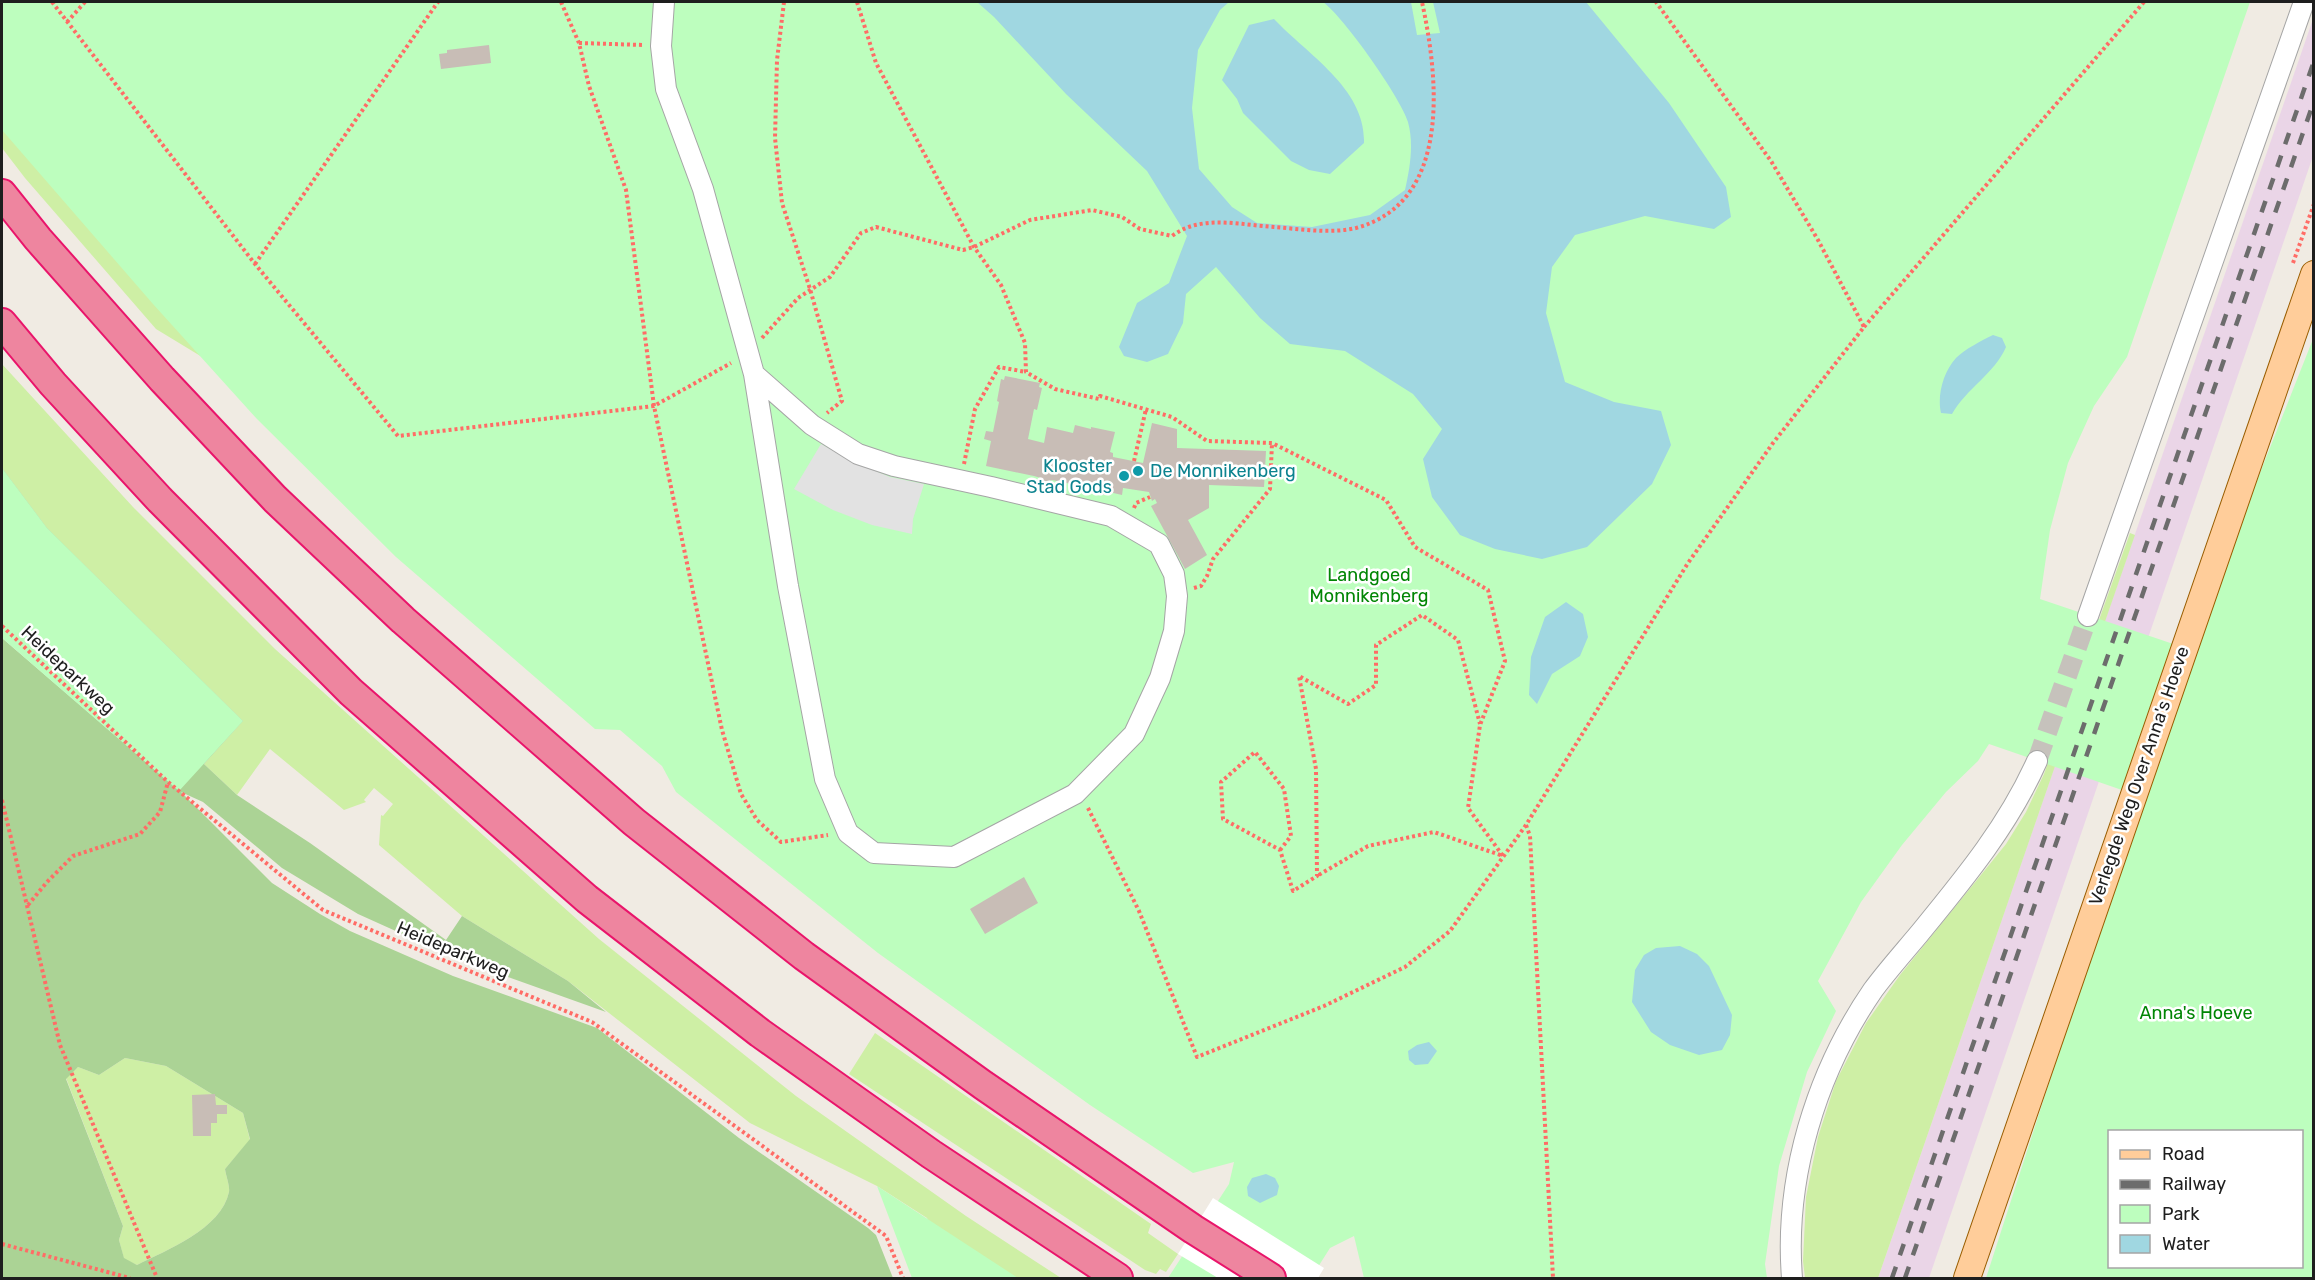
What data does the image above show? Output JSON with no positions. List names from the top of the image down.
{
  "streets": {
    "main road": ["Verlegde Weg Over Anna's Hoeve"],
    "path": ["Heideparkweg"]
  },
  "parks": ["Landgoed Monnikenberg", "Anna's Hoeve"],
  "places": ["De Monnikenberg", "Klooster Stad Gods"],
  "legend": [
    "Road",
    "Railway",
    "Park",
    "Water"
  ]
}
